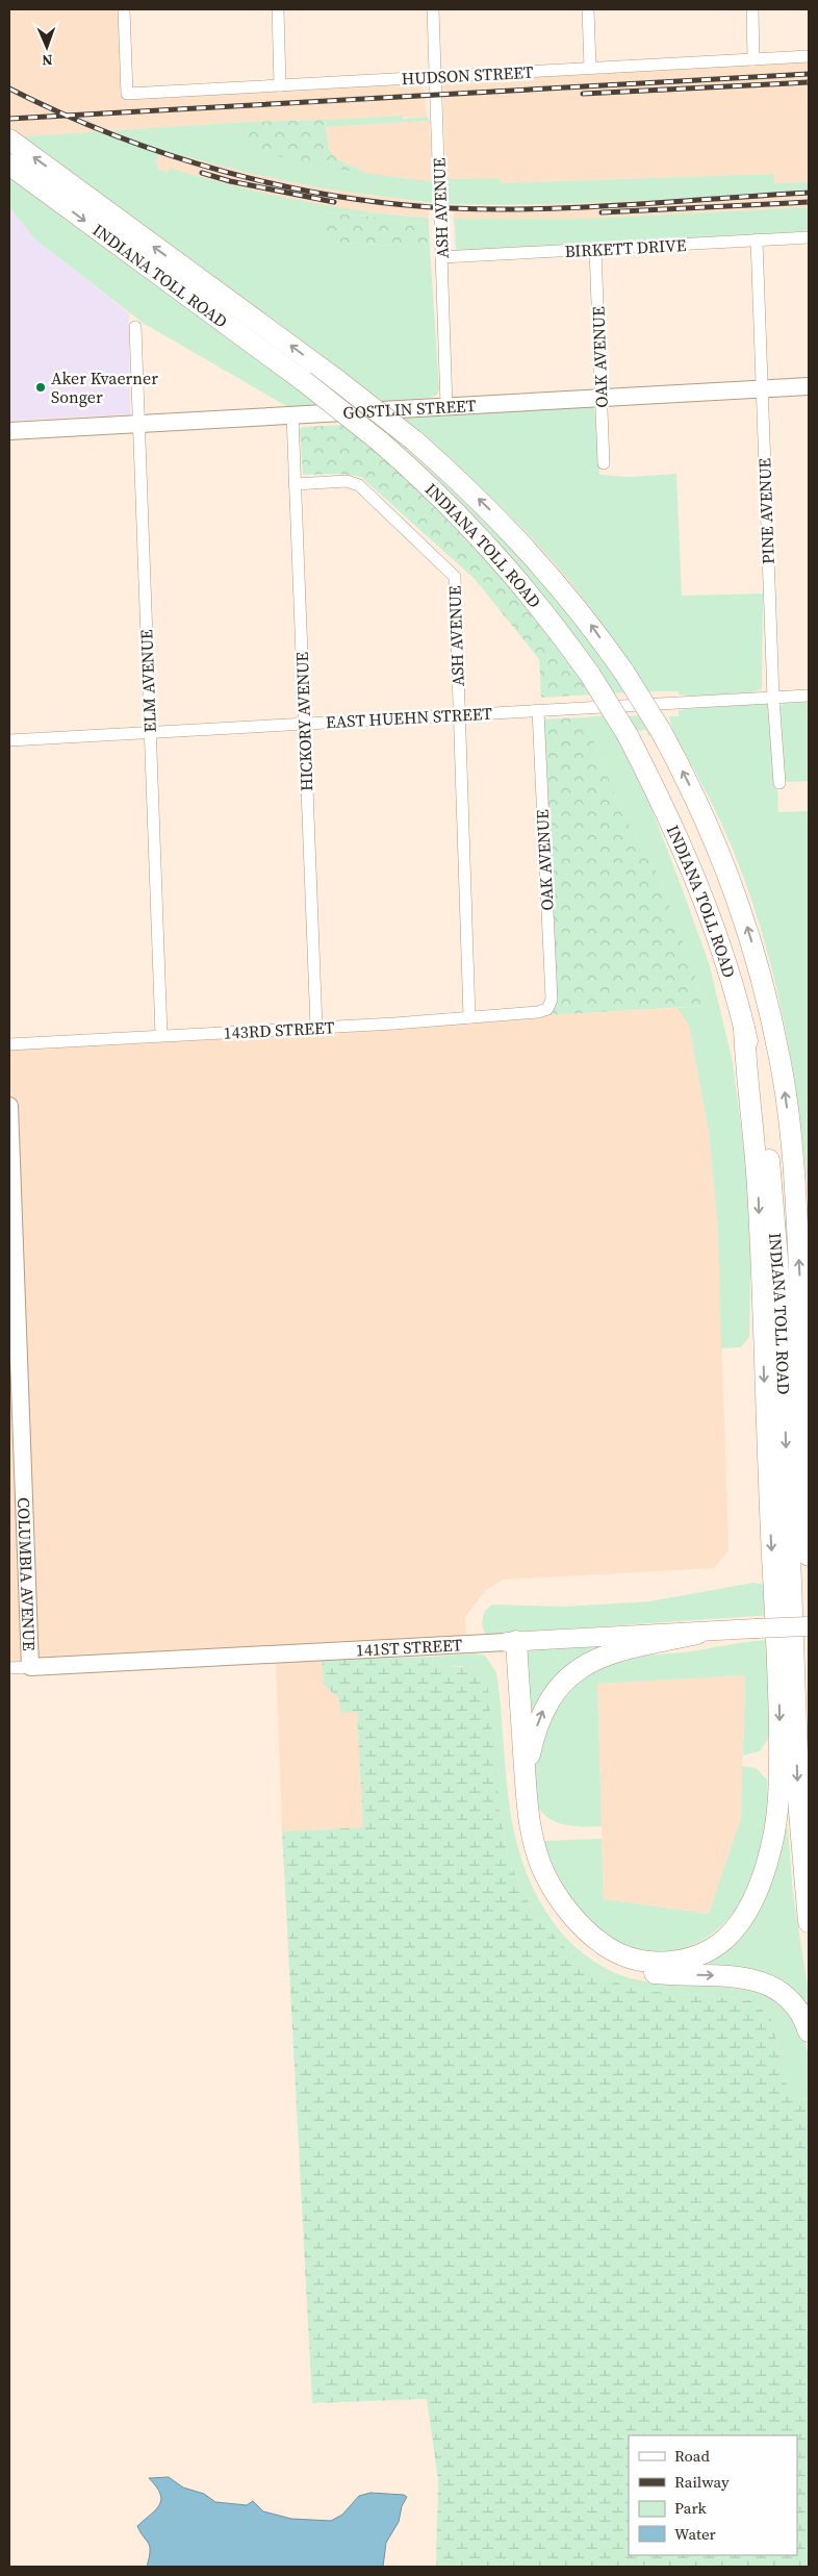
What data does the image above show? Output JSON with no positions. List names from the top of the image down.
{
  "streets": {
    "highway": ["INDIANA TOLL ROAD"],
    "main road": ["141ST STREET"],
    "street": [
      "HUDSON STREET",
      "ASH AVENUE",
      "BIRKETT DRIVE",
      "OAK AVENUE",
      "GOSTLIN STREET",
      "PINE AVENUE",
      "ELM AVENUE",
      "EAST HUEHN STREET",
      "HICKORY AVENUE",
      "143RD STREET",
      "COLUMBIA AVENUE"
    ]
  },
  "crossings": [
    ["HUDSON STREET", "ASH AVENUE"],
    ["ASH AVENUE", "BIRKETT DRIVE"],
    ["ASH AVENUE", "GOSTLIN STREET"],
    ["ASH AVENUE", "EAST HUEHN STREET"],
    ["ASH AVENUE", "HICKORY AVENUE"],
    ["ASH AVENUE", "143RD STREET"],
    ["BIRKETT DRIVE", "OAK AVENUE"],
    ["BIRKETT DRIVE", "PINE AVENUE"],
    ["OAK AVENUE", "GOSTLIN STREET"],
    ["OAK AVENUE", "EAST HUEHN STREET"],
    ["OAK AVENUE", "143RD STREET"],
    ["GOSTLIN STREET", "PINE AVENUE"],
    ["GOSTLIN STREET", "ELM AVENUE"],
    ["GOSTLIN STREET", "HICKORY AVENUE"],
    ["PINE AVENUE", "EAST HUEHN STREET"],
    ["ELM AVENUE", "EAST HUEHN STREET"],
    ["ELM AVENUE", "143RD STREET"],
    ["EAST HUEHN STREET", "HICKORY AVENUE"],
    ["HICKORY AVENUE", "143RD STREET"],
    ["COLUMBIA AVENUE", "141ST STREET"]
  ],
  "places": ["Aker Kvaerner Songer"],
  "legend": [
    "Road",
    "Railway",
    "Park",
    "Water"
  ],
  "north": "bottom"
}
